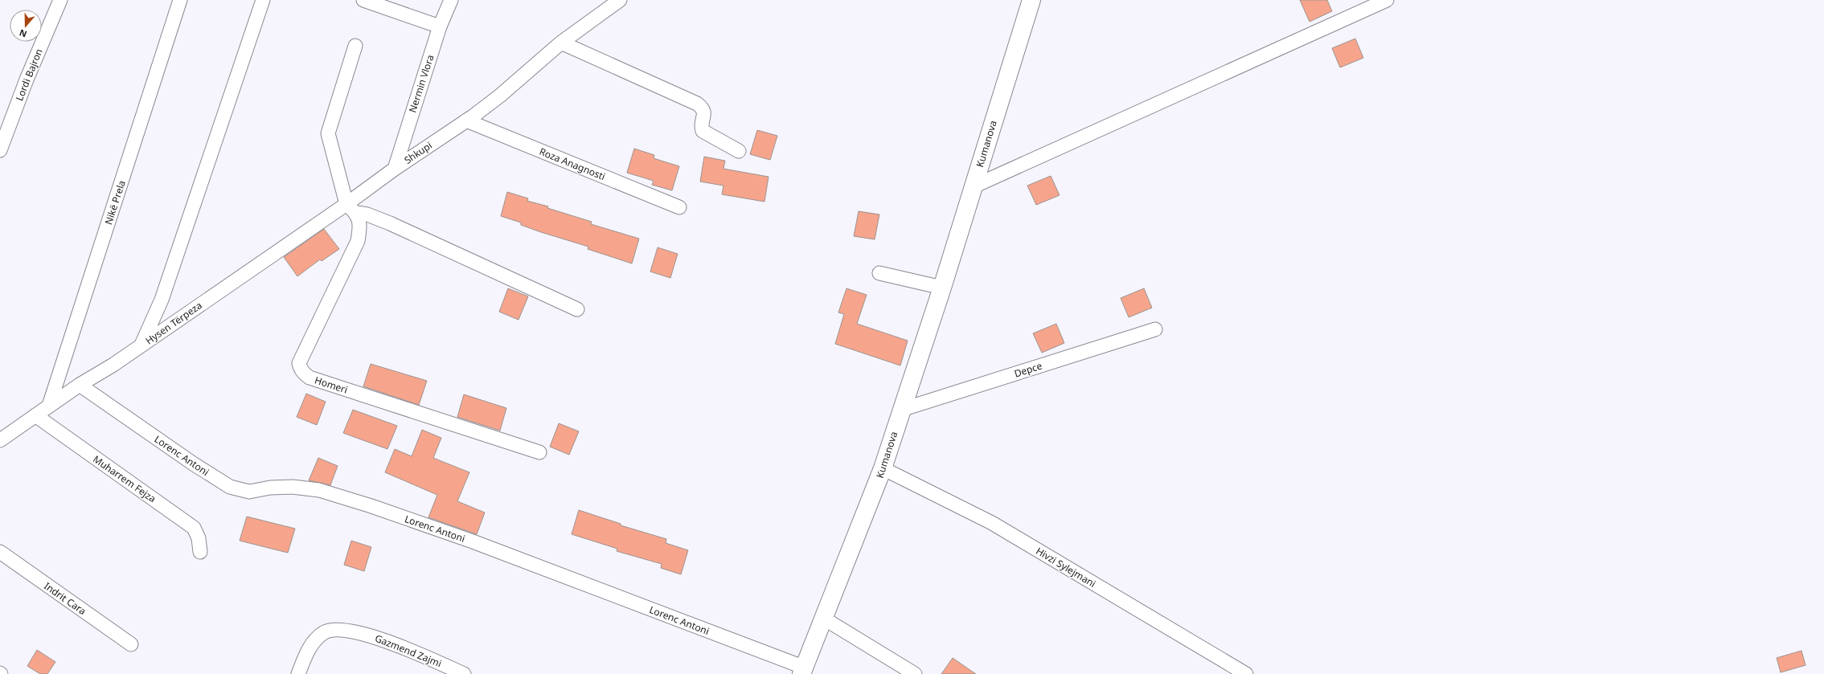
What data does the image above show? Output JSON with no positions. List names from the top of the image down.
{
  "streets": {
    "main road": ["Kumanova"],
    "street": [
      "Lordi Bajron",
      "Nermin Vlora",
      "Shkupi",
      "Roza Anagnosti",
      "Nikë Prela",
      "Hysen Tërpeza",
      "Depce",
      "Homeri",
      "Lorenc Antoni",
      "Muharrem Fejza",
      "Hivzi Sylejmani",
      "Indrit Cara",
      "Gazmend Zajmi"
    ]
  },
  "crossings": [
    ["Nermin Vlora", "Shkupi"],
    ["Kumanova", "Depce"],
    ["Kumanova", "Lorenc Antoni"],
    ["Kumanova", "Hivzi Sylejmani"],
    ["Shkupi", "Roza Anagnosti"],
    ["Shkupi", "Hysen Tërpeza"],
    ["Nikë Prela", "Hysen Tërpeza"],
    ["Hysen Tërpeza", "Lorenc Antoni"],
    ["Hysen Tërpeza", "Muharrem Fejza"]
  ],
  "north": "bottom"
}
